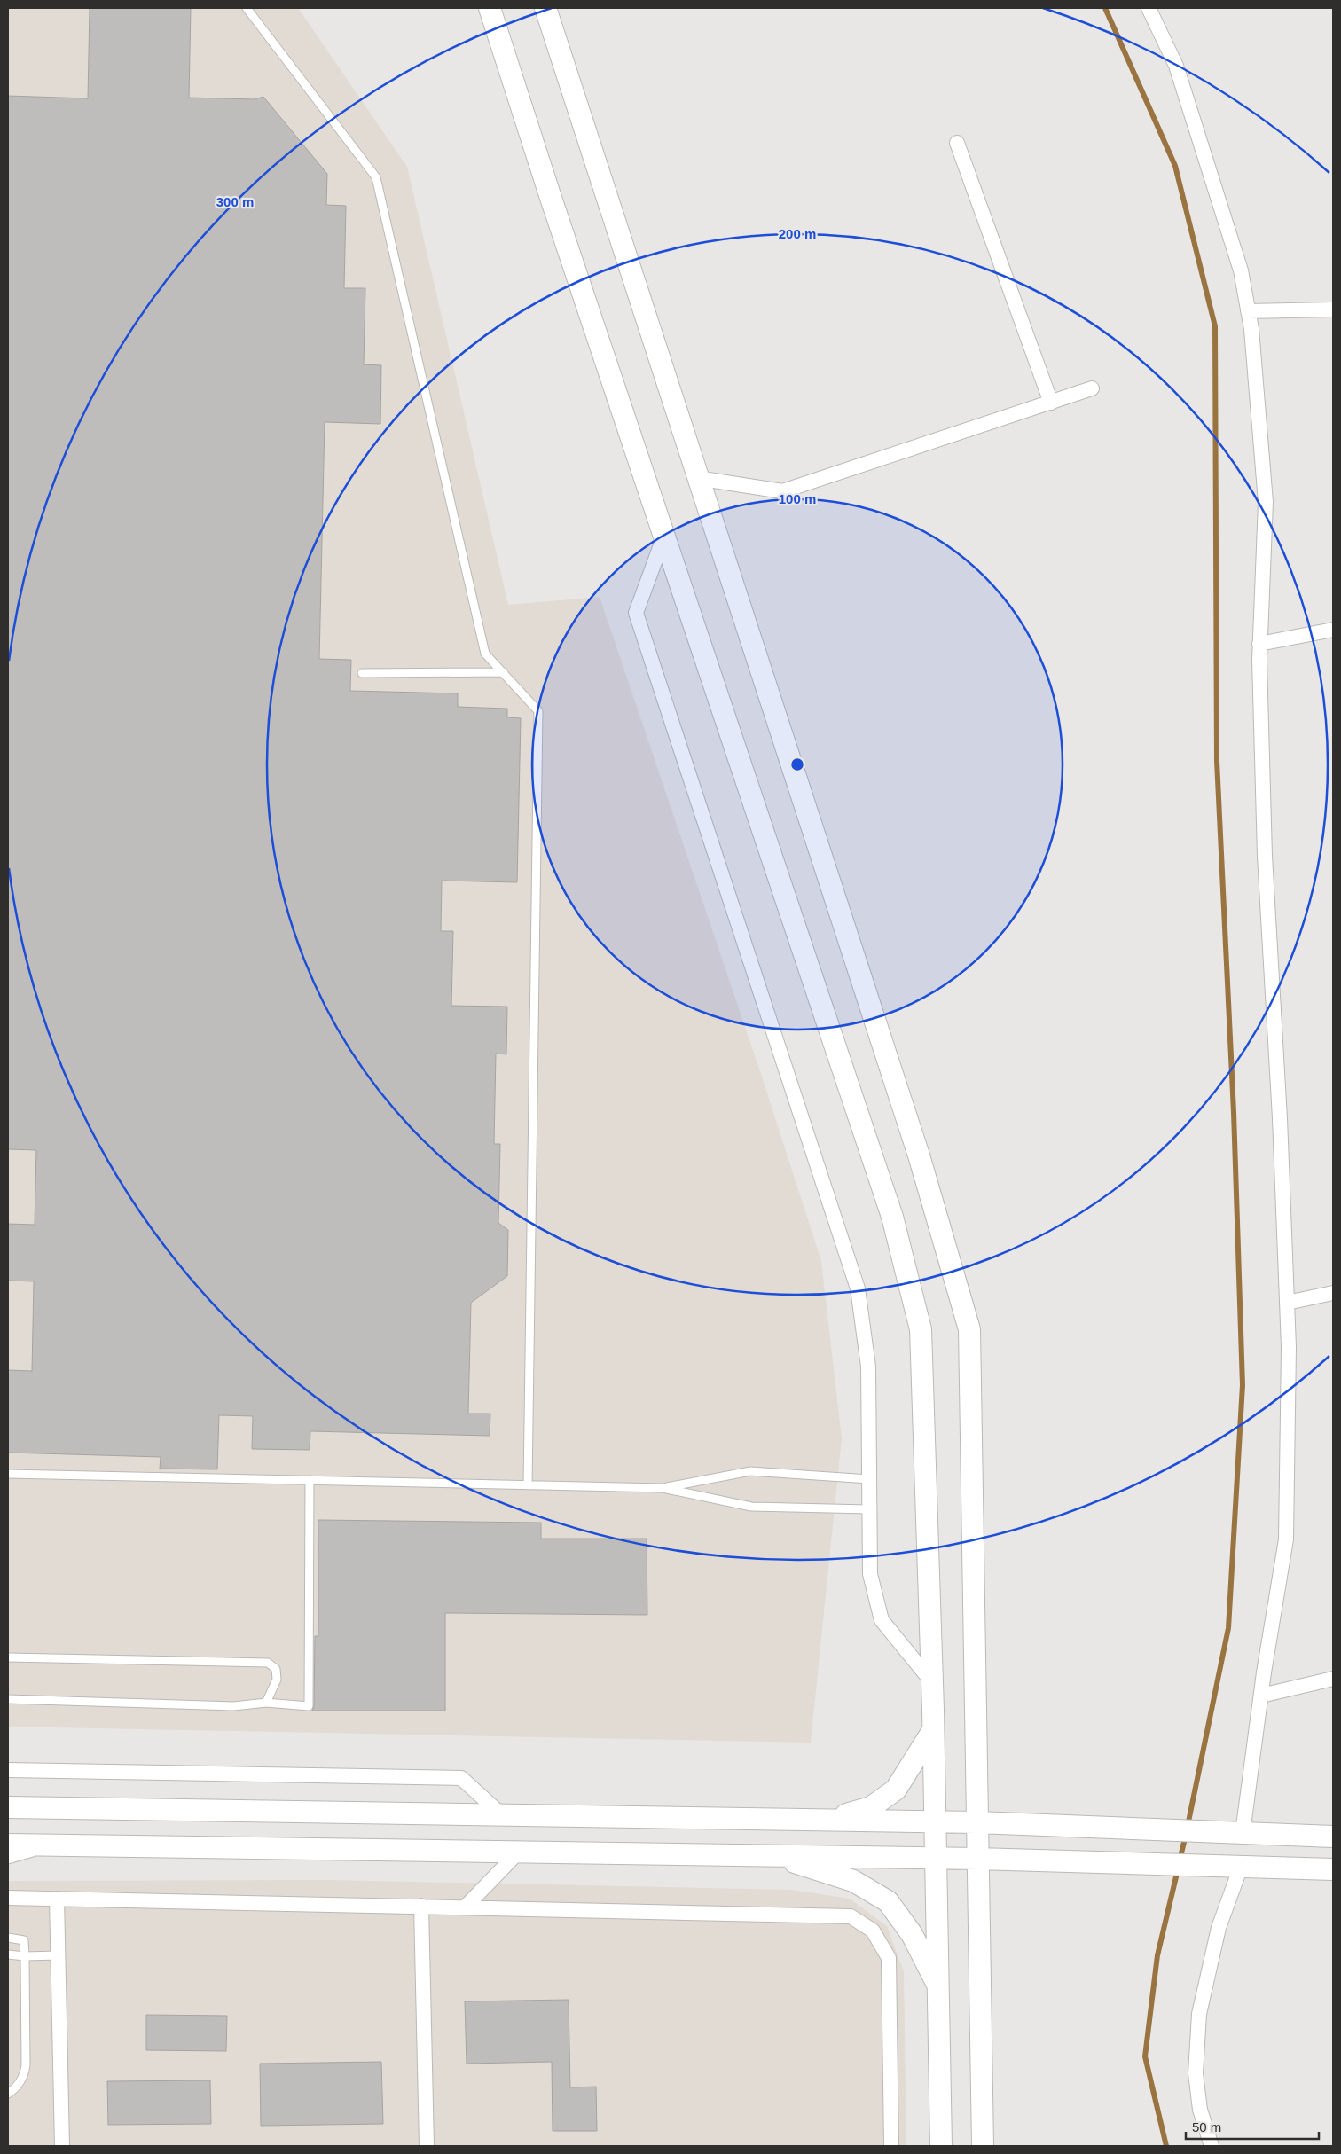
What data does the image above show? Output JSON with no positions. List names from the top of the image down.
{
  "scale_bar": "50 m",
  "rings": ["300 m", "200 m", "100 m"]
}
